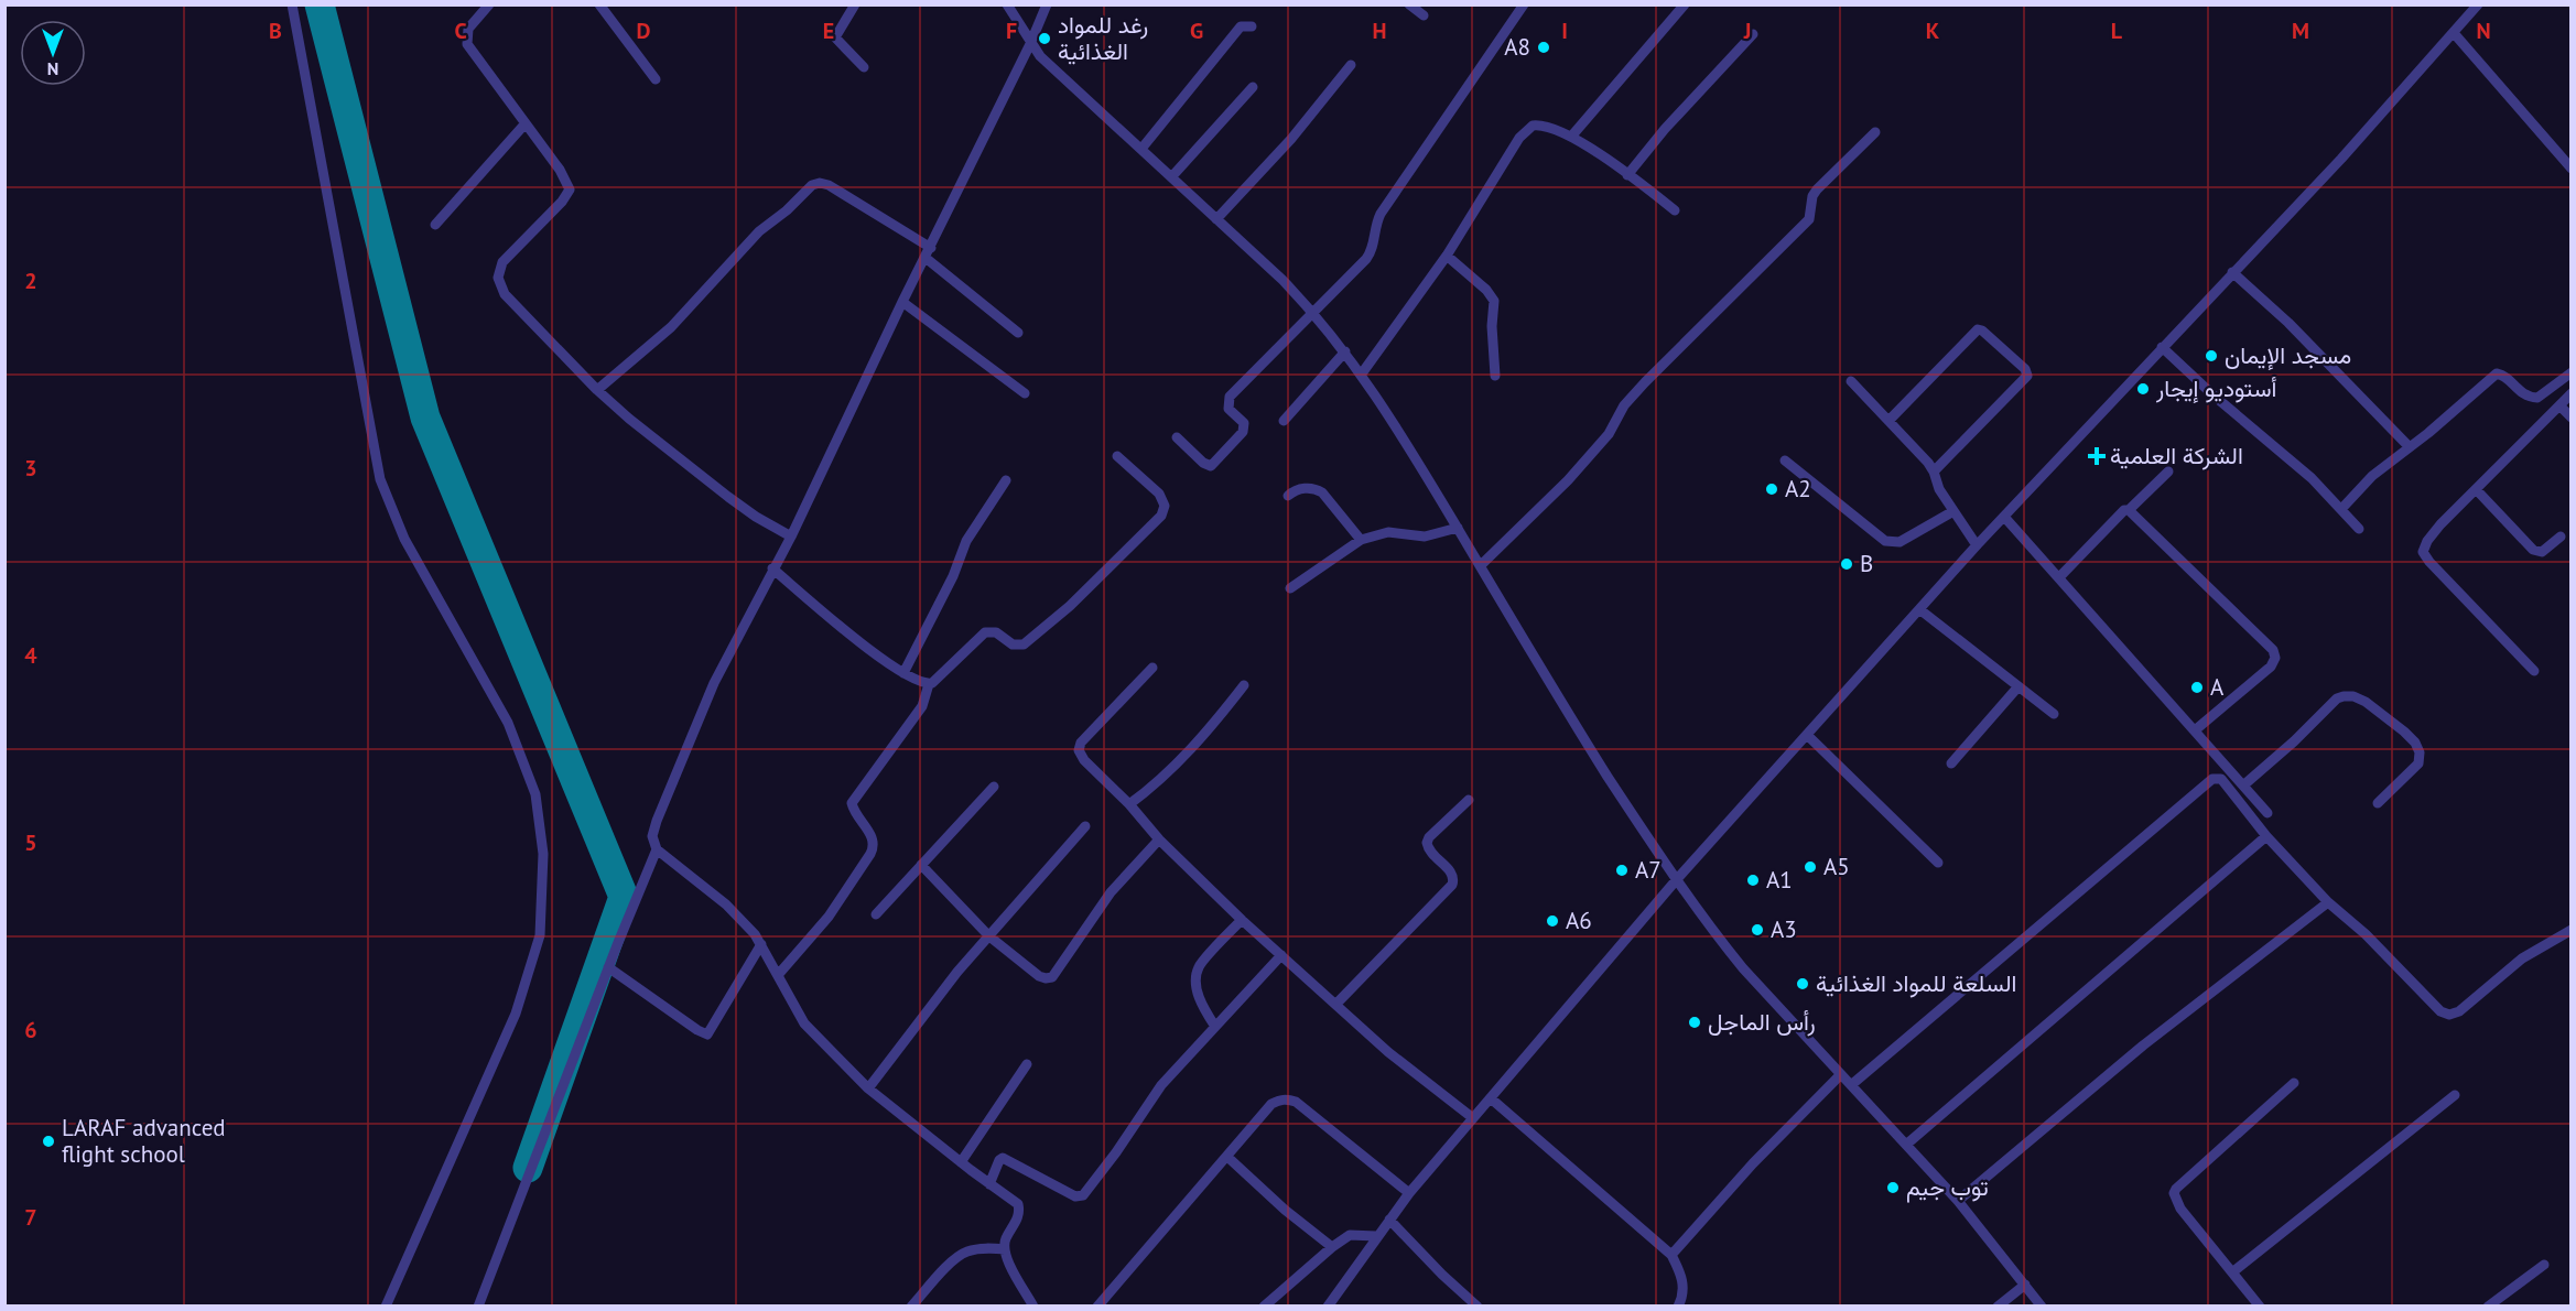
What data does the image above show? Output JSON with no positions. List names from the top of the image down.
{
  "places": {
    "other": [
      "رغد للمواد الغذائية",
      "A8",
      "مسجد الإيمان",
      "أستوديو إيجار",
      "A2",
      "B",
      "A",
      "A5",
      "A7",
      "A1",
      "A6",
      "A3",
      "السلعة للمواد الغذائية",
      "رأس الماجل",
      "LARAF advanced flight school",
      "توب جيم"
    ],
    "health": ["الشركة العلمية"]
  },
  "north": "bottom",
  "grid": {
    "columns": [
      "B",
      "C",
      "D",
      "E",
      "F",
      "G",
      "H",
      "I",
      "J",
      "K",
      "L",
      "M",
      "N"
    ],
    "rows": [
      "2",
      "3",
      "4",
      "5",
      "6",
      "7"
    ]
  }
}
